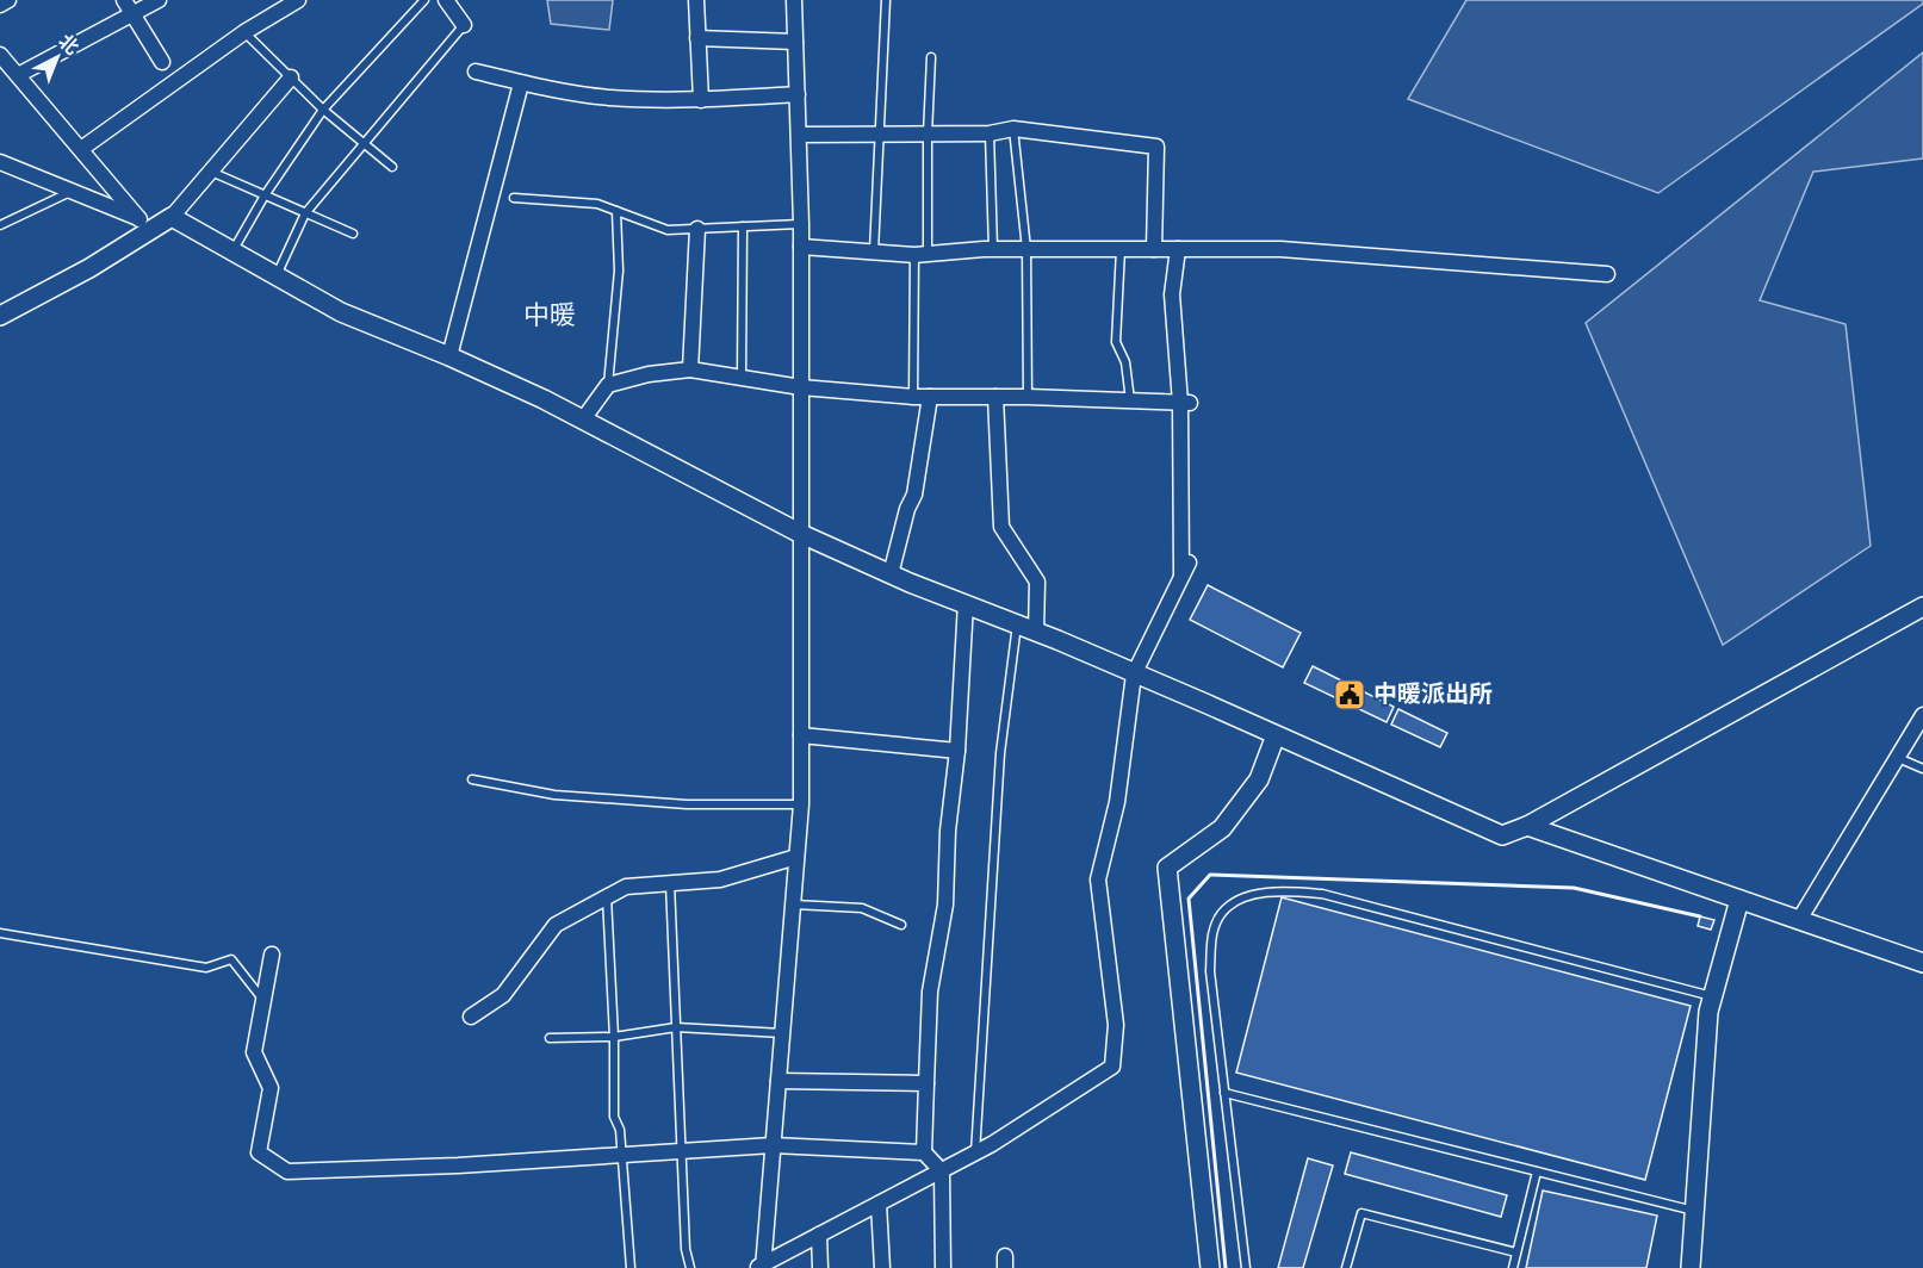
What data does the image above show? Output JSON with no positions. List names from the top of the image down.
{
  "districts": ["中暖"],
  "places": {
    "public building": ["中暖派出所"]
  },
  "north": "top right"
}
